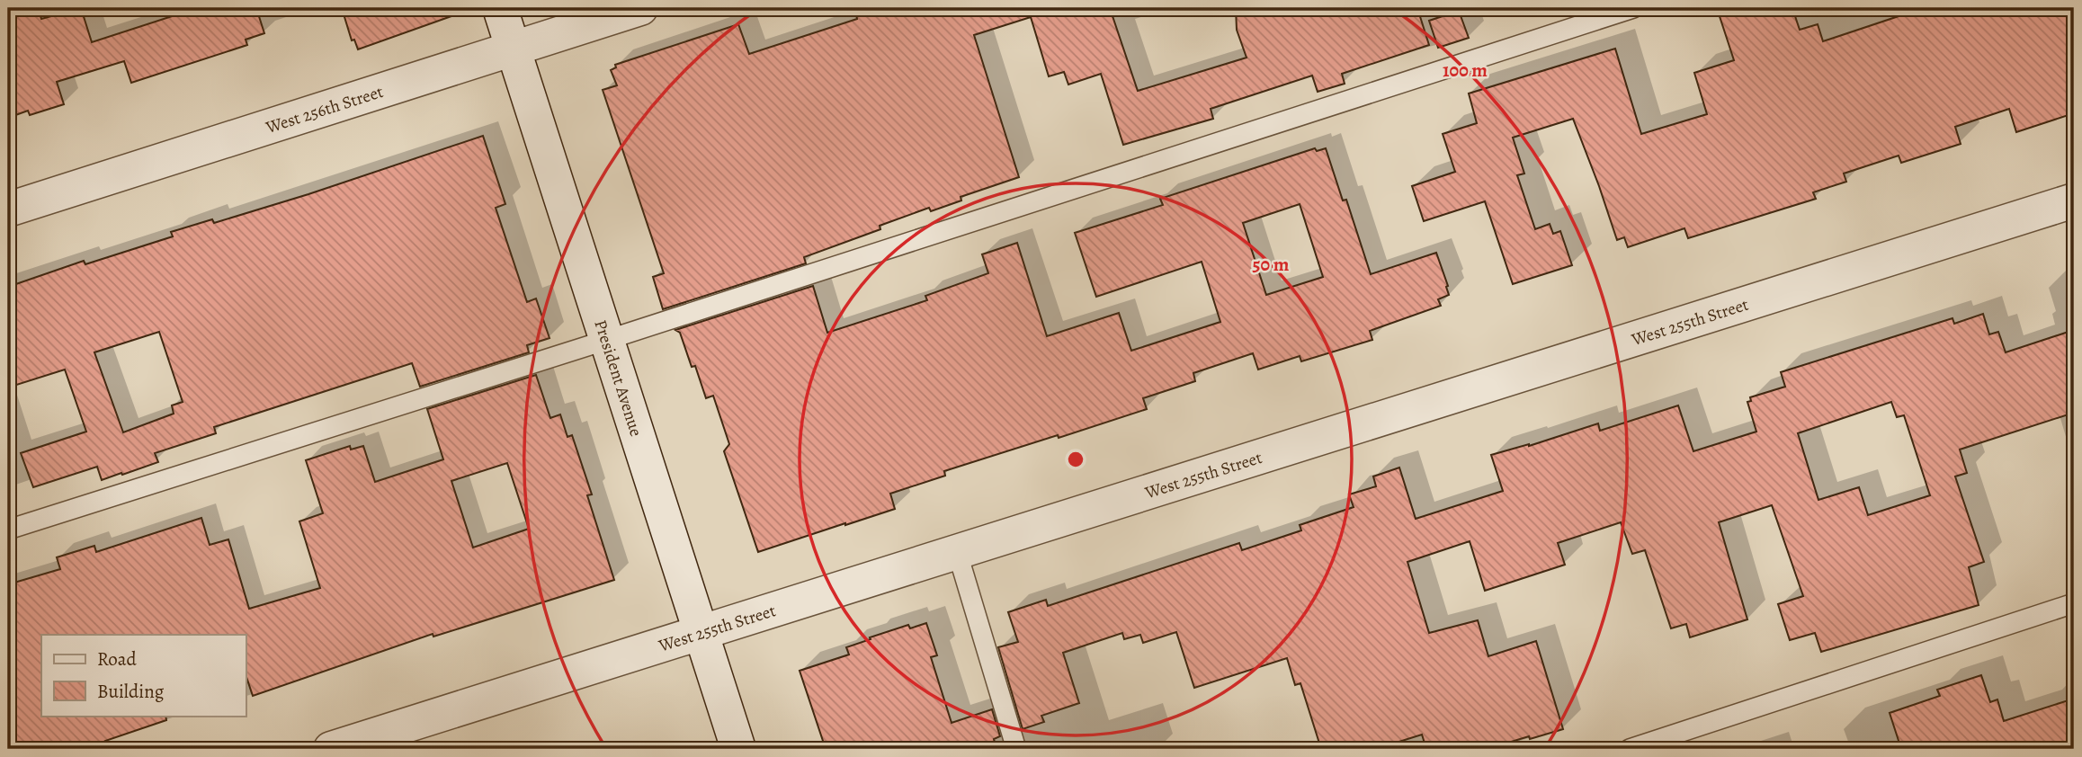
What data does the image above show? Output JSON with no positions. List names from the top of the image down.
{
  "streets": {
    "street": ["West 256th Street", "West 255th Street", "President Avenue"]
  },
  "crossings": [
    ["West 256th Street", "President Avenue"],
    ["West 255th Street", "President Avenue"]
  ],
  "legend": ["Road", "Building"],
  "rings": ["100 m", "50 m"]
}
